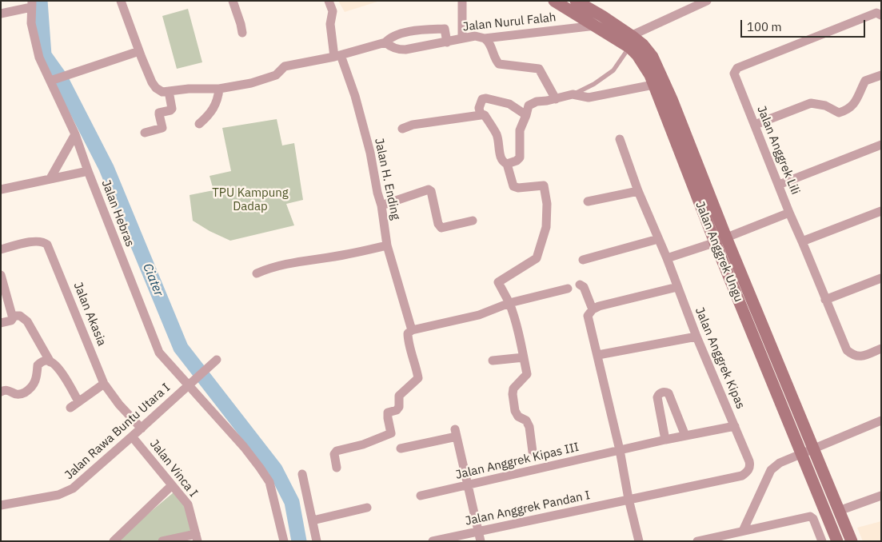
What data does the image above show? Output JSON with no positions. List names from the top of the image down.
{
  "streets": {
    "street": [
      "Jalan Nurul Falah",
      "Jalan Anggrek Lili",
      "Jalan H. Ending",
      "Jalan Hebras",
      "Jalan Anggrek Ungu",
      "Jalan Akasia",
      "Jalan Anggrek Kipas",
      "Jalan Rawa Buntu Utara I",
      "Jalan Anggrek Kipas III",
      "Jalan Vinca I",
      "Jalan Anggrek Pandan I"
    ]
  },
  "crossings": [
    ["Jalan Nurul Falah", "Jalan Anggrek Ungu"],
    ["Jalan Hebras", "Jalan Rawa Buntu Utara I"],
    ["Jalan Akasia", "Jalan Rawa Buntu Utara I"],
    ["Jalan Anggrek Kipas", "Jalan Anggrek Kipas III"],
    ["Jalan Anggrek Kipas", "Jalan Anggrek Pandan I"],
    ["Jalan Rawa Buntu Utara I", "Jalan Vinca I"]
  ],
  "water": ["Ciater"],
  "parks": ["TPU Kampung Dadap"],
  "scale_bar": "100 m"
}
